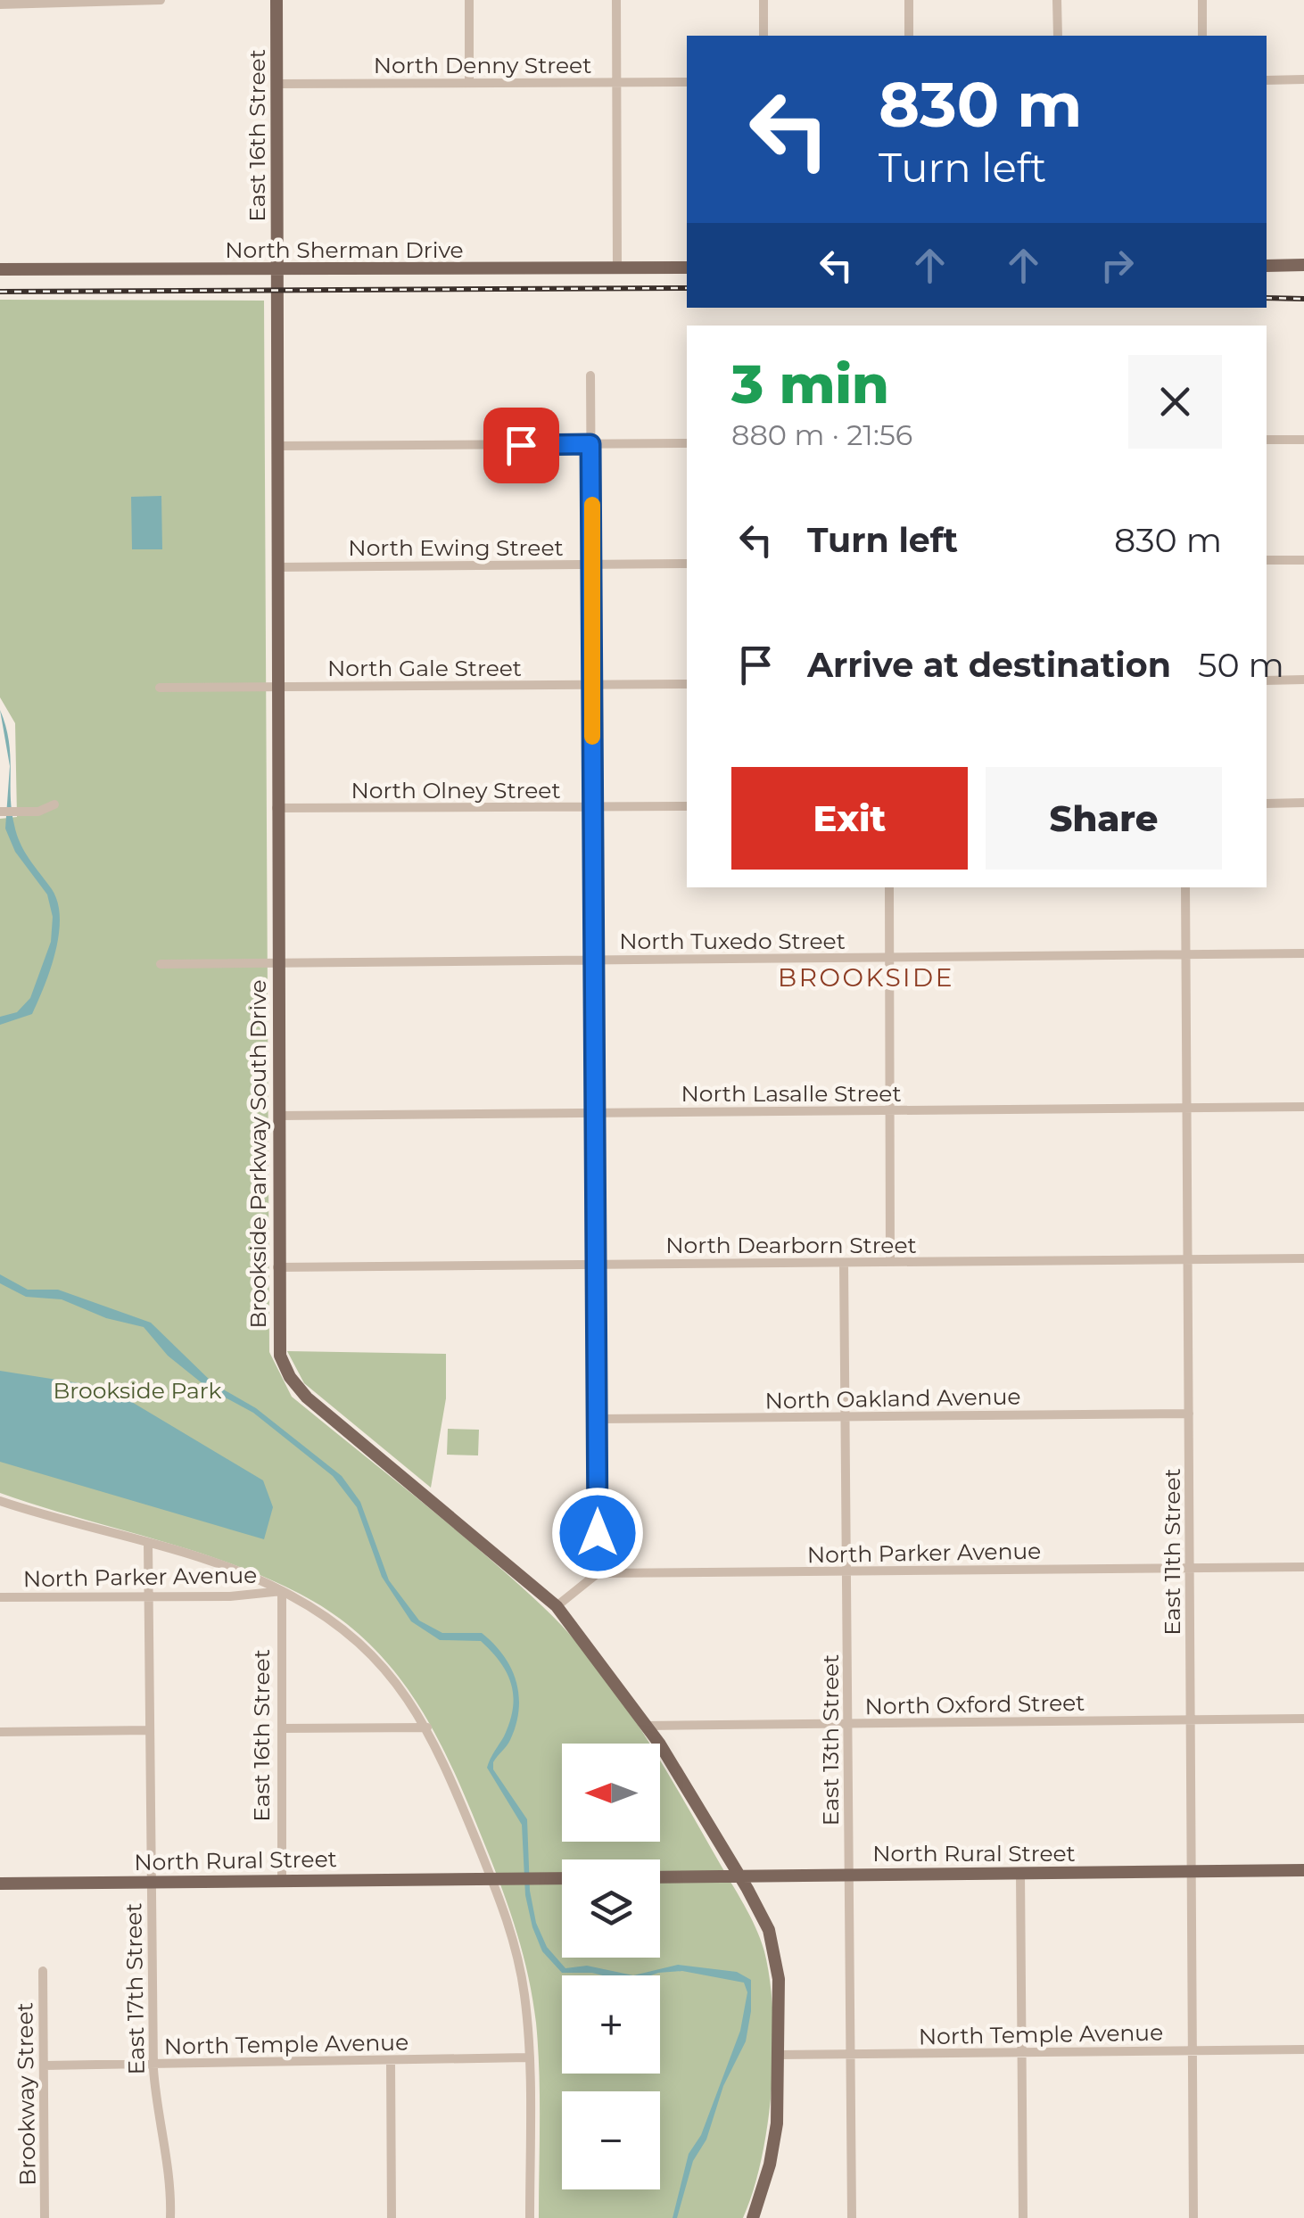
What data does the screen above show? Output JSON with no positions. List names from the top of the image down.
{
  "streets": {
    "main road": [
      "East 16th Street",
      "North Sherman Drive",
      "Brookside Parkway South Drive",
      "North Rural Street"
    ],
    "street": [
      "North Denny Street",
      "North Ewing Street",
      "North Gale Street",
      "North Olney Street",
      "North Tuxedo Street",
      "North Lasalle Street",
      "North Dearborn Street",
      "North Oakland Avenue",
      "East 11th Street",
      "North Parker Avenue",
      "North Oxford Street",
      "East 13th Street",
      "East 17th Street",
      "North Temple Avenue",
      "Brookway Street"
    ]
  },
  "crossings": [
    ["North Denny Street", "East 16th Street"],
    ["East 16th Street", "North Sherman Drive"],
    ["East 16th Street", "Brookside Parkway South Drive"],
    ["East 16th Street", "North Parker Avenue"],
    ["East 16th Street", "North Rural Street"],
    ["North Sherman Drive", "Brookside Parkway South Drive"],
    ["North Ewing Street", "Brookside Parkway South Drive"],
    ["North Gale Street", "Brookside Parkway South Drive"],
    ["North Olney Street", "Brookside Parkway South Drive"],
    ["North Tuxedo Street", "Brookside Parkway South Drive"],
    ["North Tuxedo Street", "East 11th Street"],
    ["North Lasalle Street", "Brookside Parkway South Drive"],
    ["North Lasalle Street", "East 11th Street"],
    ["Brookside Parkway South Drive", "North Dearborn Street"],
    ["Brookside Parkway South Drive", "North Oxford Street"],
    ["Brookside Parkway South Drive", "North Rural Street"],
    ["Brookside Parkway South Drive", "North Temple Avenue"],
    ["North Dearborn Street", "East 11th Street"],
    ["North Dearborn Street", "East 13th Street"],
    ["North Oakland Avenue", "East 11th Street"],
    ["North Oakland Avenue", "East 13th Street"],
    ["East 11th Street", "North Parker Avenue"],
    ["East 11th Street", "North Oxford Street"],
    ["East 11th Street", "North Rural Street"],
    ["East 11th Street", "North Temple Avenue"],
    ["North Parker Avenue", "East 13th Street"],
    ["North Parker Avenue", "East 17th Street"],
    ["North Oxford Street", "East 13th Street"],
    ["East 13th Street", "North Rural Street"],
    ["East 13th Street", "North Temple Avenue"],
    ["North Rural Street", "East 17th Street"],
    ["East 17th Street", "North Temple Avenue"],
    ["North Temple Avenue", "Brookway Street"]
  ],
  "districts": ["BROOKSIDE"],
  "parks": ["Brookside Park"],
  "north": "left",
  "page": {
    "turn": ["830 m", "Turn left"],
    "heading": ["3 min", "880 m · 21:56"],
    "list": [
      {
        "name": "Turn left",
        "value": "830 m"
      },
      {
        "name": "Arrive at destination",
        "value": "50 m"
      }
    ],
    "buttons": ["Exit", "Share"],
    "map_buttons": ["+", "−"]
  }
}
